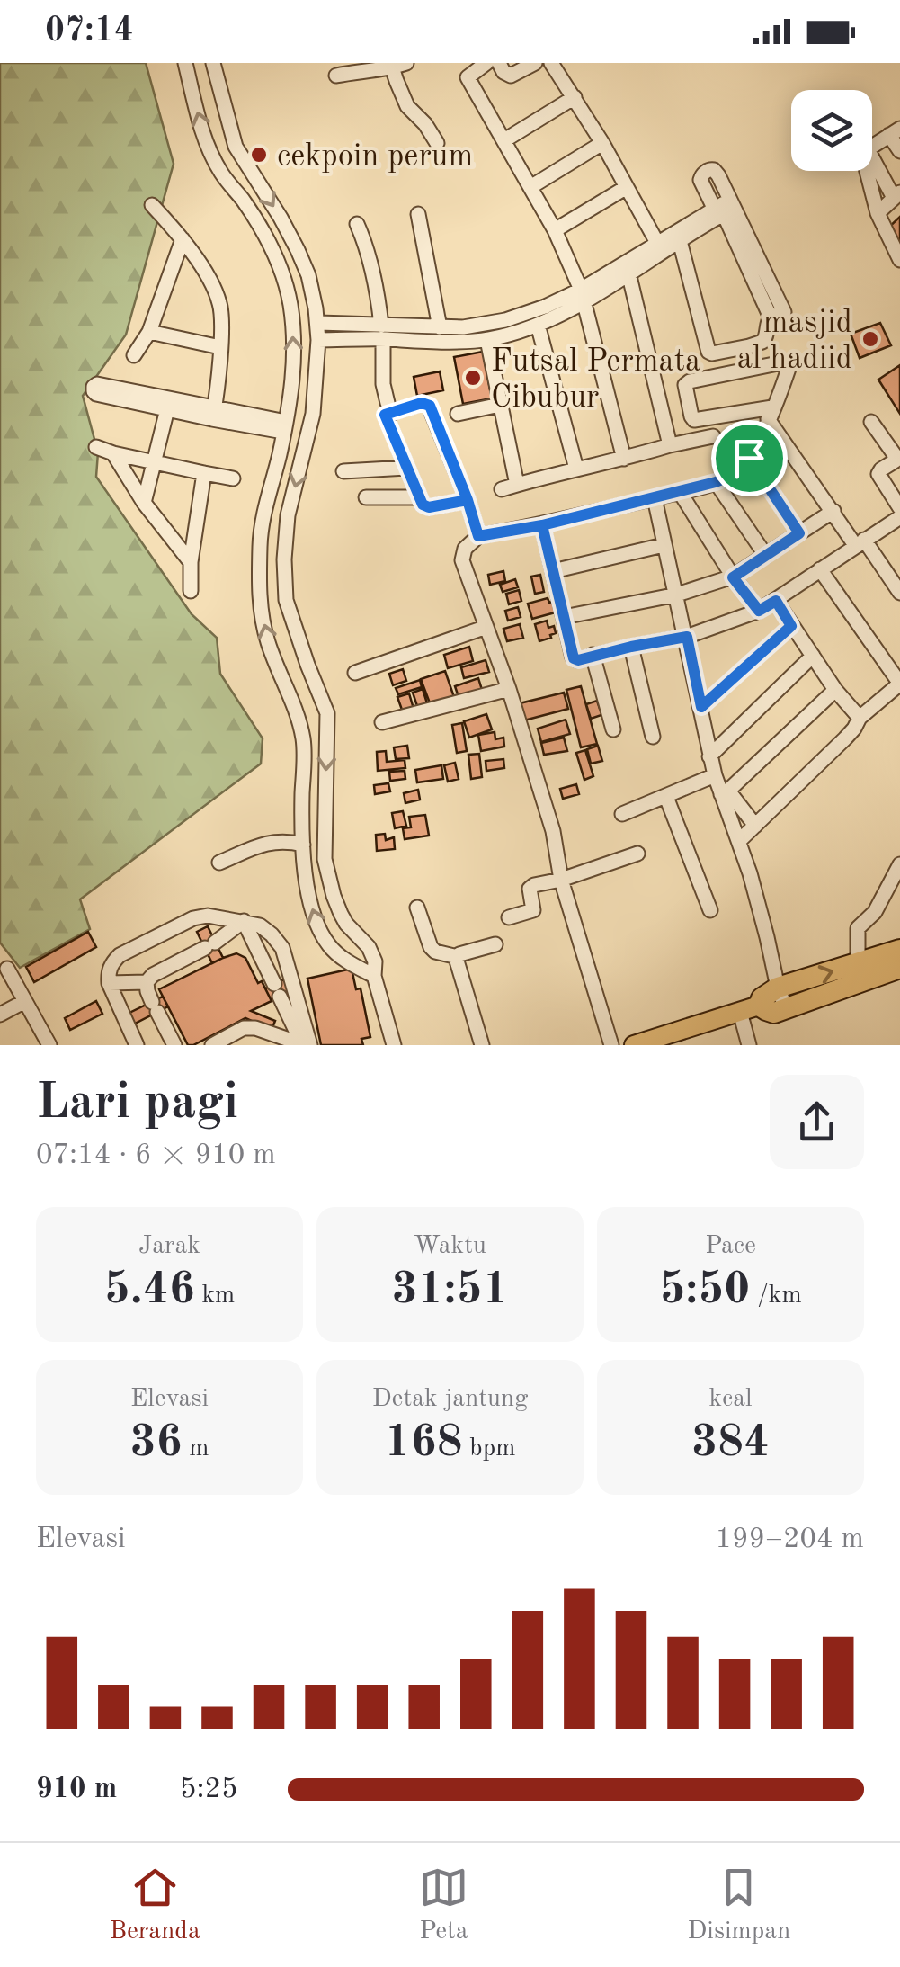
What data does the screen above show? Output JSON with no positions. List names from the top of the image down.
{
  "places": ["cekpoin perum", "masjid al hadiid", "Futsal Permata Cibubur"],
  "page": {
    "status": "07:14",
    "heading": ["Lari pagi", "07:14 · 6 × 910 m"],
    "stats": [
      ["Jarak", "5.46 km"],
      ["Waktu", "31:51"],
      ["Pace", "5:50 /km"],
      ["Elevasi", "36 m"],
      ["Detak jantung", "168 bpm"],
      ["kcal", "384"]
    ],
    "chart": ["Elevasi", "199–204 m"],
    "list": [
      {
        "name": "910 m",
        "note": "5:25"
      }
    ],
    "tabs": ["Beranda", "Peta", "Disimpan"]
  }
}
